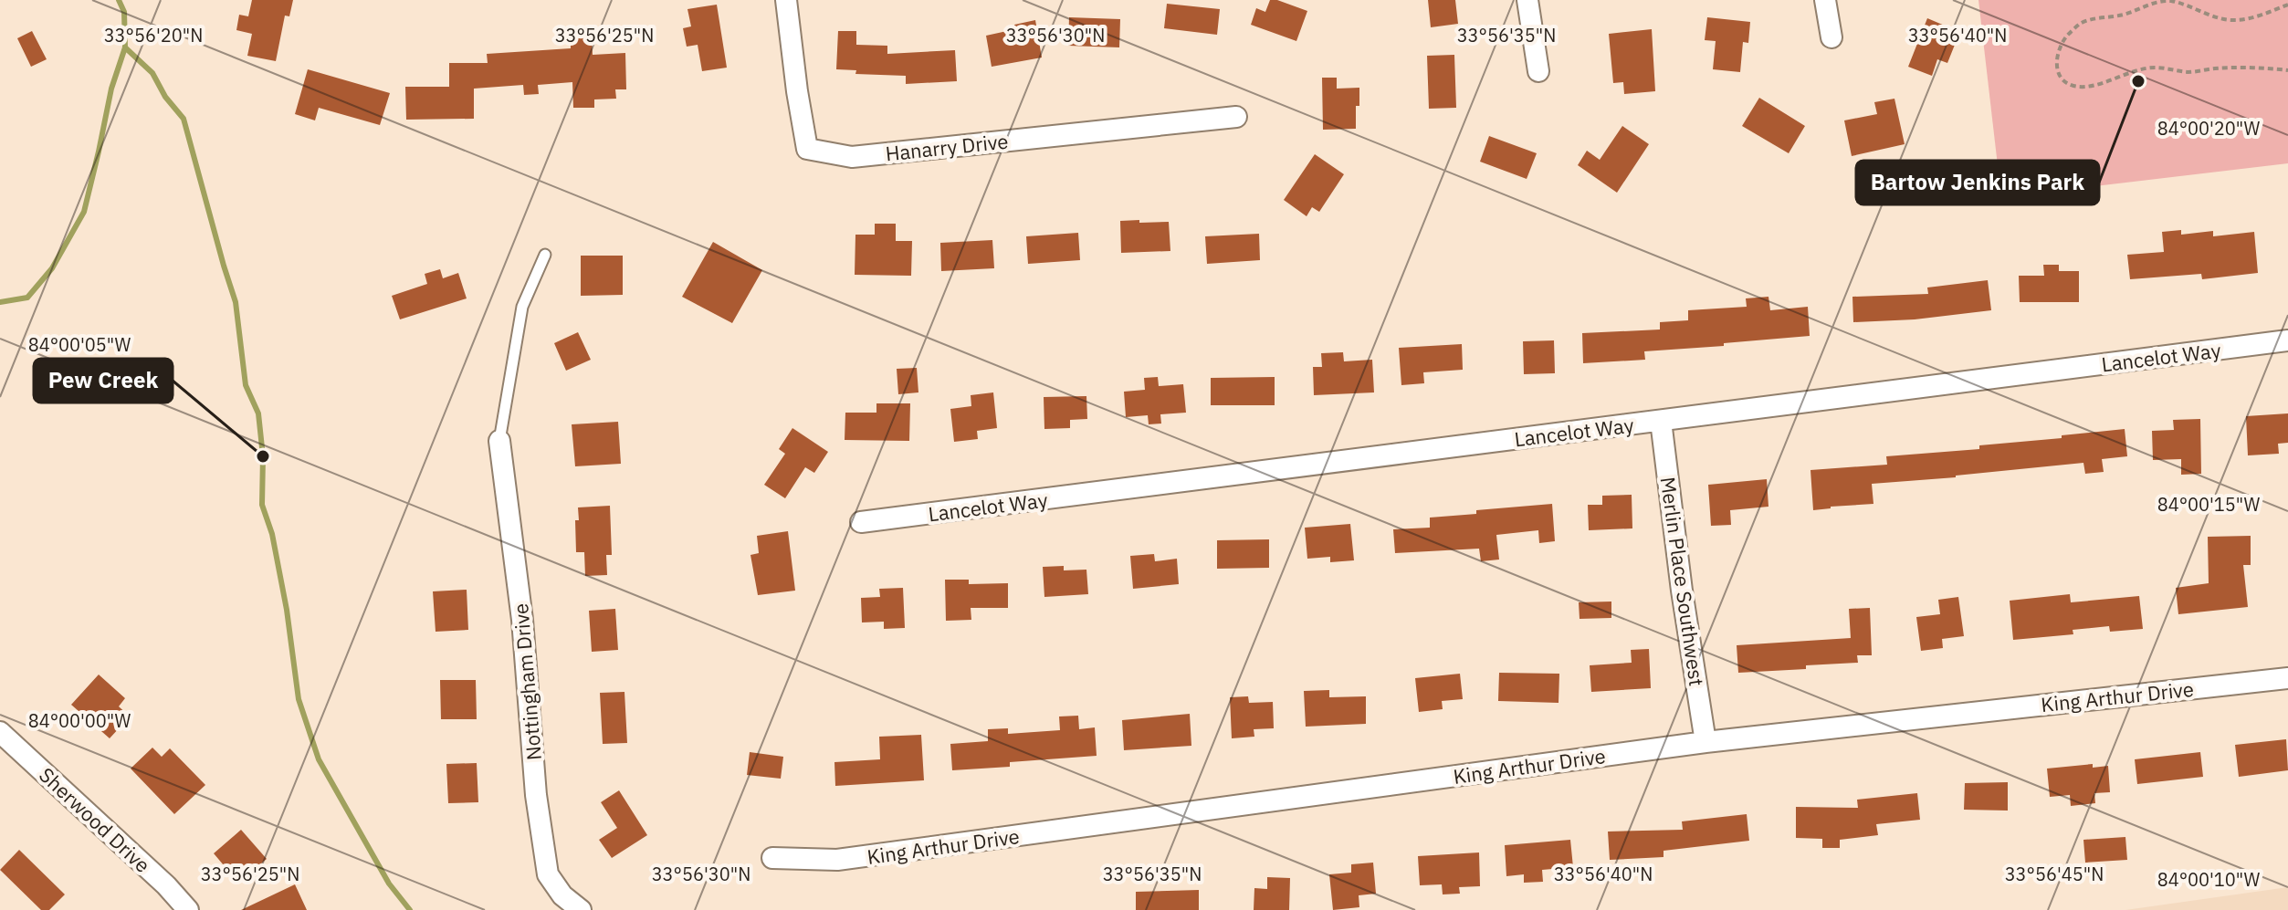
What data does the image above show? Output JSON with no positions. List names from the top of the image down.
{
  "streets": {
    "street": [
      "Hanarry Drive",
      "Lancelot Way",
      "Merlin Place Southwest",
      "Nottingham Drive",
      "King Arthur Drive",
      "Sherwood Drive"
    ]
  },
  "crossings": [
    ["Lancelot Way", "Merlin Place Southwest"],
    ["Merlin Place Southwest", "King Arthur Drive"]
  ],
  "places": ["Bartow Jenkins Park", "Pew Creek"],
  "coordinates": [
    "33°56'20\"N",
    "33°56'25\"N",
    "33°56'30\"N",
    "33°56'35\"N",
    "33°56'40\"N",
    "84°00'20\"W",
    "84°00'05\"W",
    "84°00'15\"W",
    "84°00'00\"W",
    "33°56'45\"N",
    "84°00'10\"W"
  ]
}
